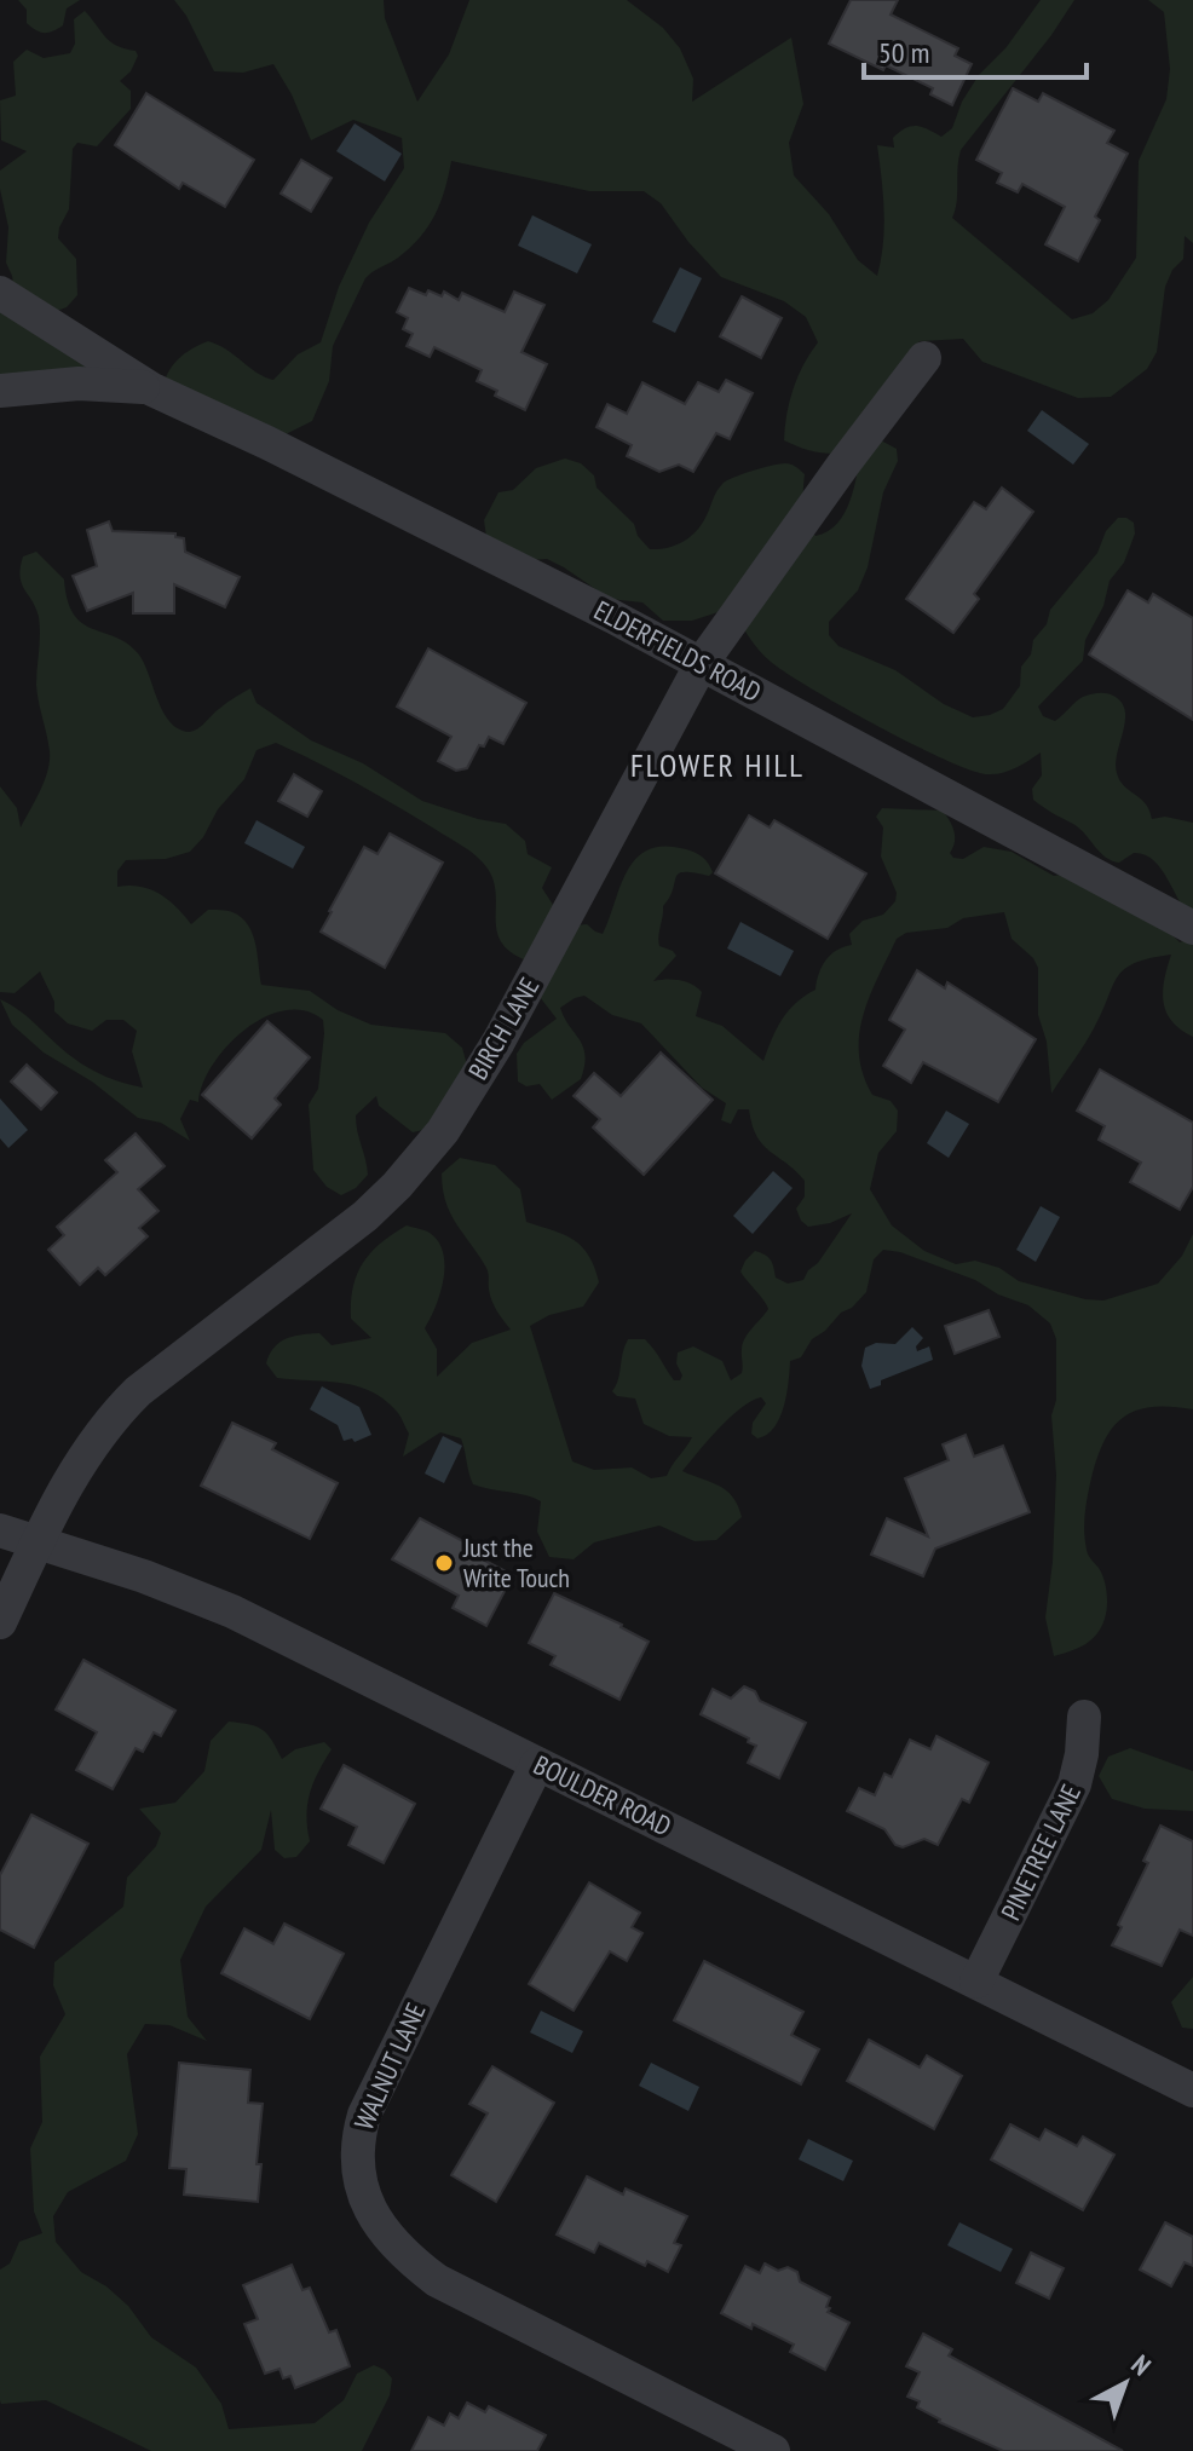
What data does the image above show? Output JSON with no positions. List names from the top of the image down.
{
  "streets": {
    "street": [
      "ELDERFIELDS ROAD",
      "BIRCH LANE",
      "BOULDER ROAD",
      "PINETREE LANE",
      "WALNUT LANE"
    ]
  },
  "crossings": [
    ["ELDERFIELDS ROAD", "BIRCH LANE"],
    ["BIRCH LANE", "BOULDER ROAD"],
    ["BOULDER ROAD", "PINETREE LANE"],
    ["BOULDER ROAD", "WALNUT LANE"]
  ],
  "districts": ["FLOWER HILL"],
  "places": ["Just the Write Touch"],
  "scale_bar": "50 m",
  "north": "top right"
}
